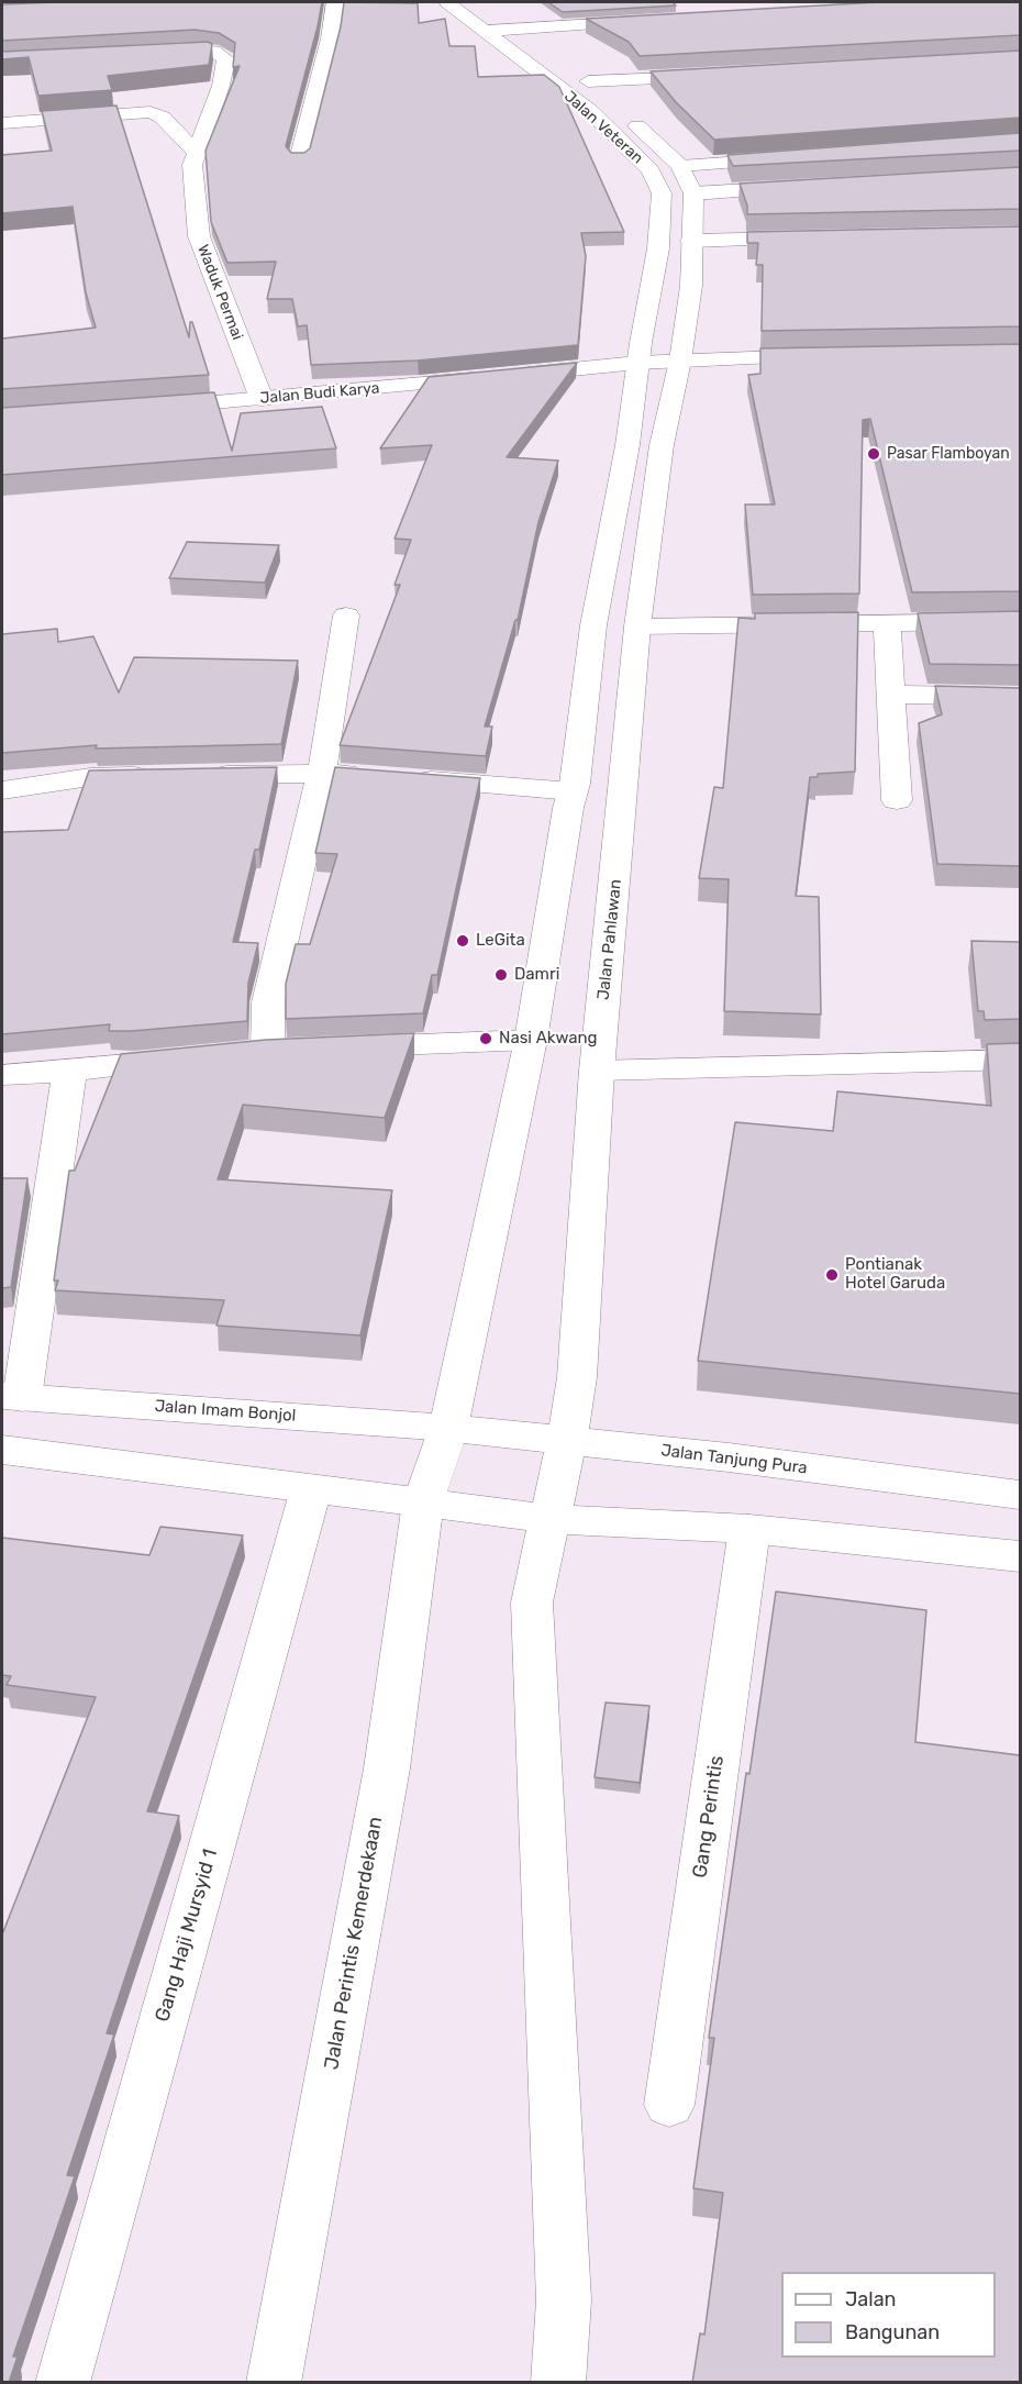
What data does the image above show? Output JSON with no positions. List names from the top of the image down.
{
  "streets": {
    "main road": [
      "Jalan Veteran",
      "Waduk Permai",
      "Jalan Budi Karya",
      "Jalan Pahlawan",
      "Jalan Imam Bonjol",
      "Jalan Tanjung Pura",
      "Gang Perintis",
      "Gang Haji Mursyid 1",
      "Jalan Perintis Kemerdekaan"
    ]
  },
  "crossings": [
    ["Jalan Veteran", "Jalan Budi Karya"],
    ["Jalan Veteran", "Jalan Pahlawan"],
    ["Waduk Permai", "Jalan Budi Karya"],
    ["Jalan Budi Karya", "Jalan Pahlawan"],
    ["Jalan Pahlawan", "Jalan Tanjung Pura"],
    ["Jalan Imam Bonjol", "Jalan Tanjung Pura"]
  ],
  "places": [
    "Pasar Flamboyan",
    "LeGita",
    "Damri",
    "Nasi Akwang",
    "Pontianak Hotel Garuda"
  ],
  "legend": ["Jalan", "Bangunan"]
}
